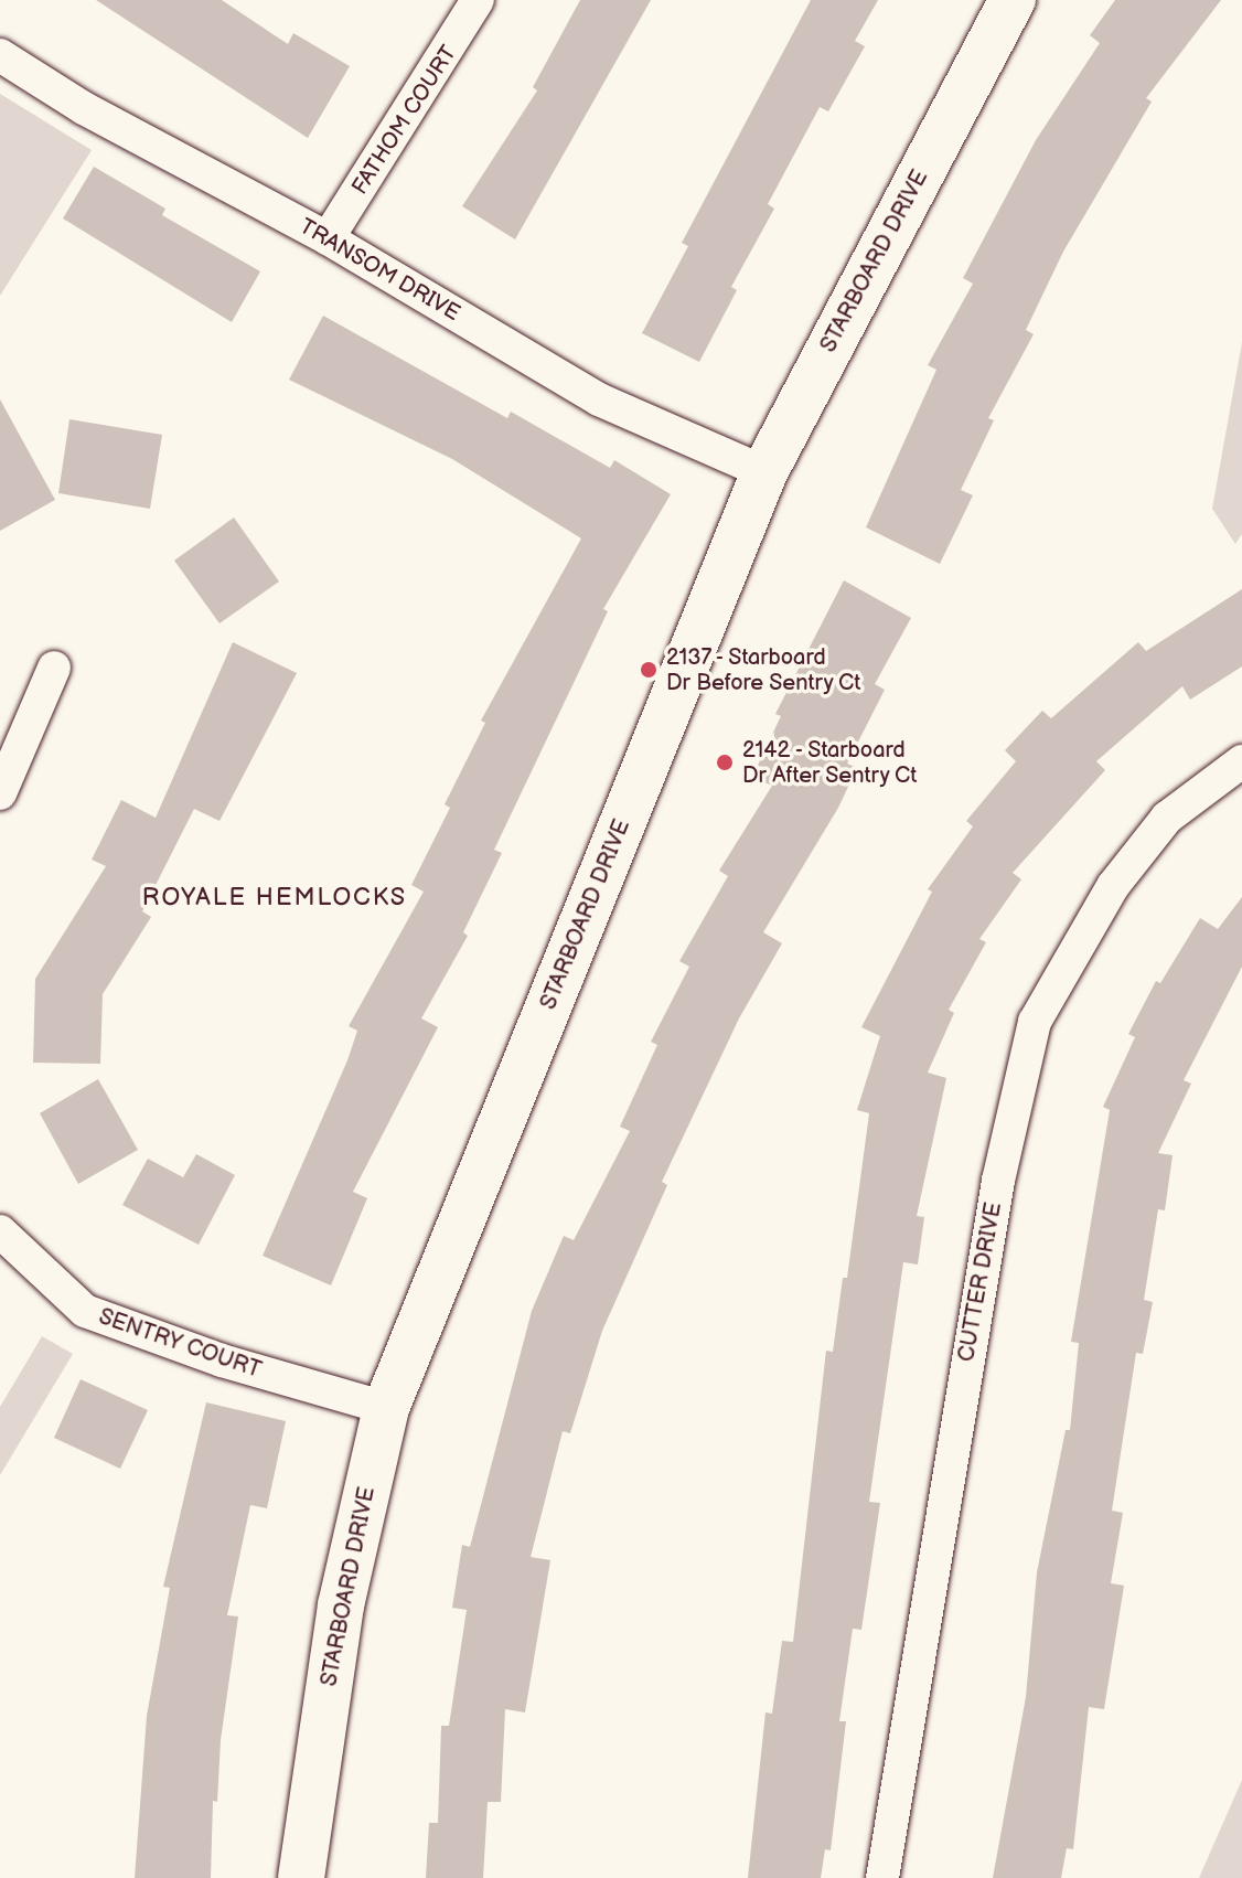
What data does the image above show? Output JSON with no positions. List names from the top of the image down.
{
  "streets": {
    "street": [
      "FATHOM COURT",
      "STARBOARD DRIVE",
      "TRANSOM DRIVE",
      "CUTTER DRIVE",
      "SENTRY COURT"
    ]
  },
  "crossings": [
    ["FATHOM COURT", "TRANSOM DRIVE"],
    ["STARBOARD DRIVE", "TRANSOM DRIVE"],
    ["STARBOARD DRIVE", "SENTRY COURT"]
  ],
  "districts": ["ROYALE HEMLOCKS"],
  "places": ["2137 - Starboard Dr Before Sentry Ct", "2142 - Starboard Dr After Sentry Ct"]
}
